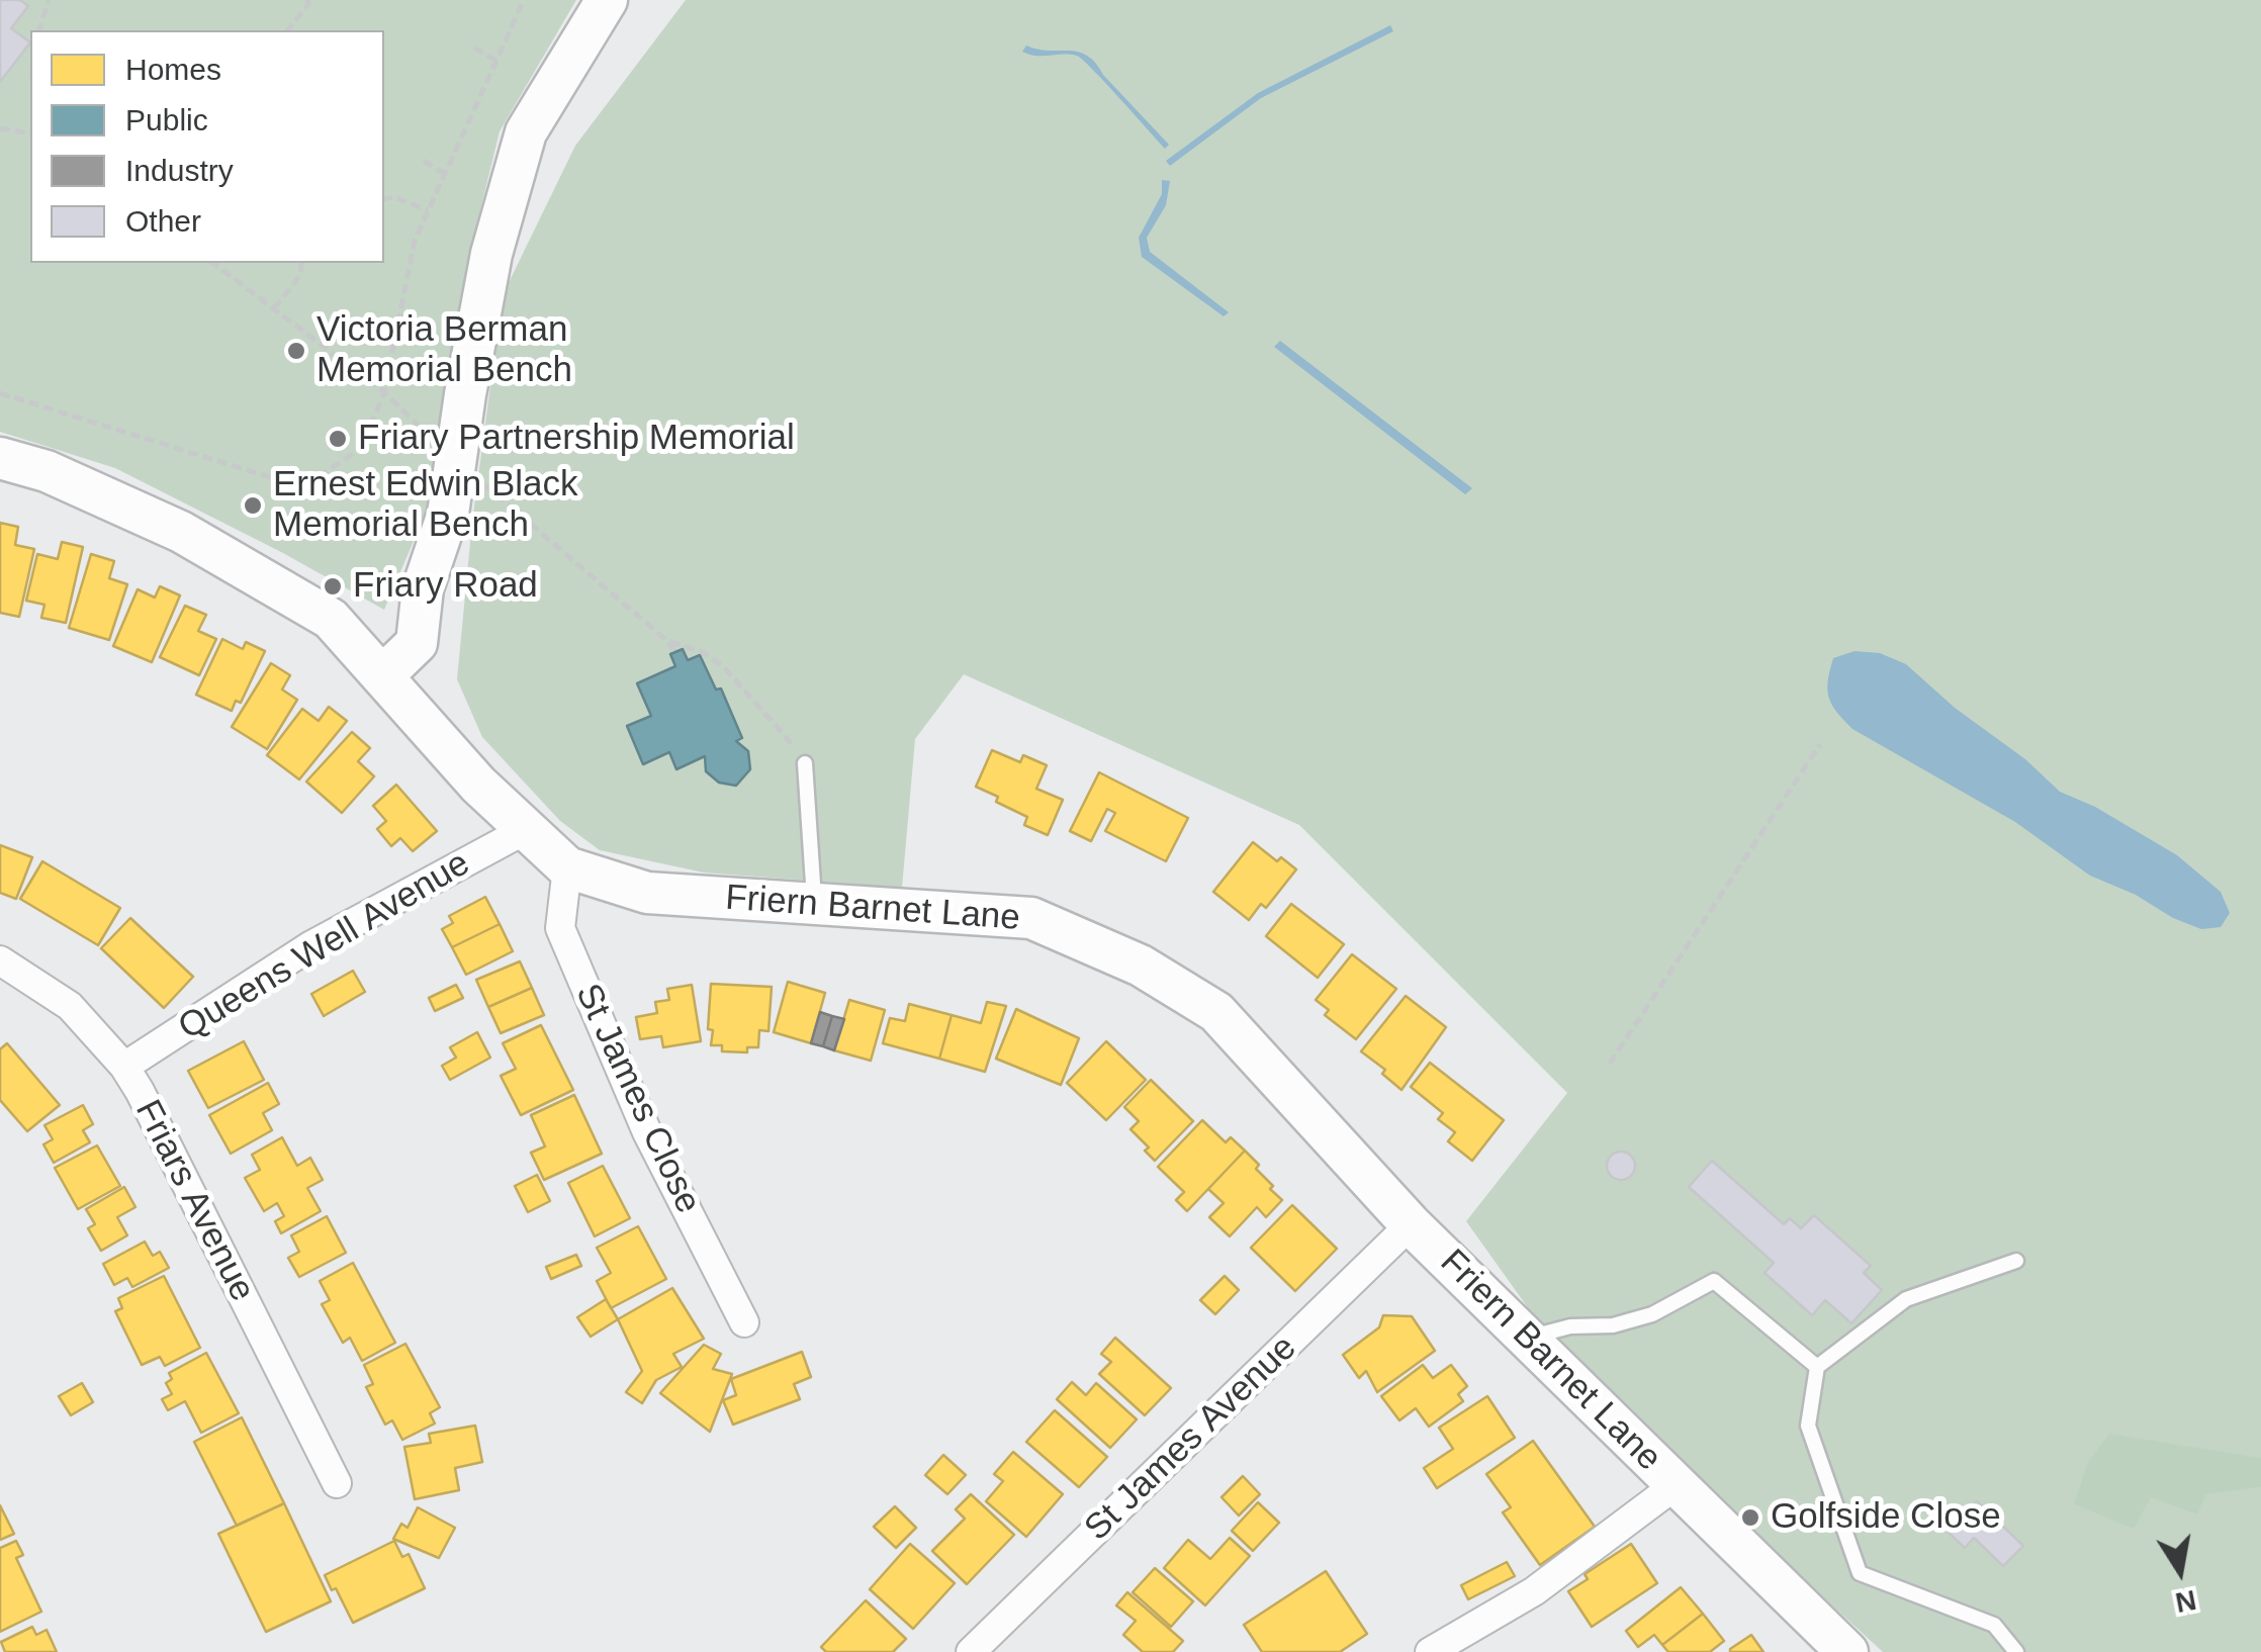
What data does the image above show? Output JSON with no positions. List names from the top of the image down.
{
  "streets": {
    "main road": ["Friern Barnet Lane"],
    "street": [
      "Queens Well Avenue",
      "St James Close",
      "Friars Avenue",
      "St James Avenue"
    ]
  },
  "crossings": [
    ["Friern Barnet Lane", "Queens Well Avenue"],
    ["Friern Barnet Lane", "St James Close"],
    ["Friern Barnet Lane", "St James Avenue"],
    ["Queens Well Avenue", "Friars Avenue"]
  ],
  "places": [
    "Victoria Berman Memorial Bench",
    "Friary Partnership Memorial",
    "Ernest Edwin Black Memorial Bench",
    "Friary Road",
    "Golfside Close"
  ],
  "legend": [
    "Homes",
    "Public",
    "Industry",
    "Other"
  ],
  "north": "bottom"
}
